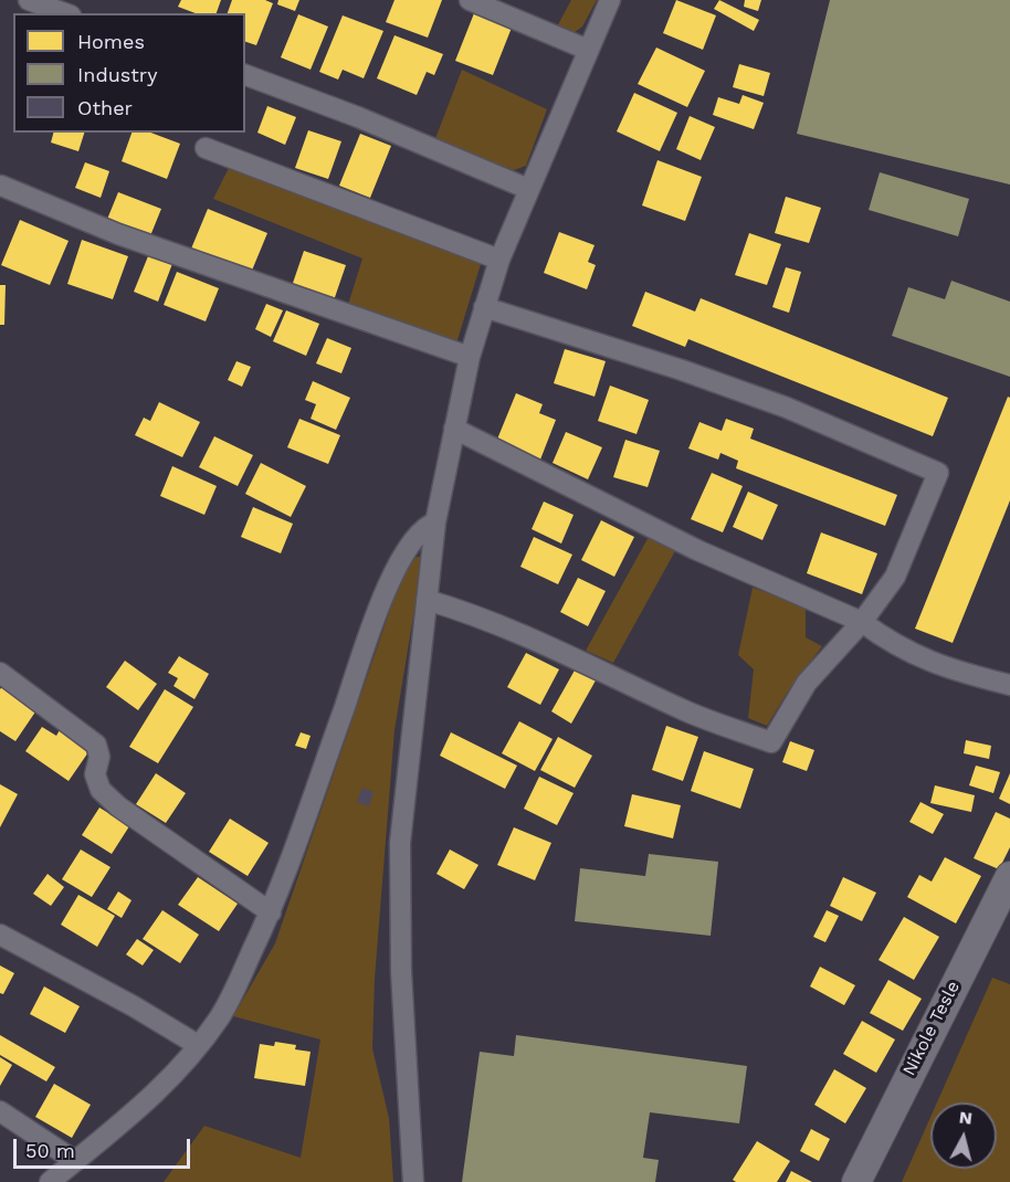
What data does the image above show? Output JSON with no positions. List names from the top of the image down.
{
  "streets": {
    "street": ["Nikole Tesle"]
  },
  "legend": ["Homes", "Industry", "Other"],
  "scale_bar": "50 m",
  "north": "top"
}
